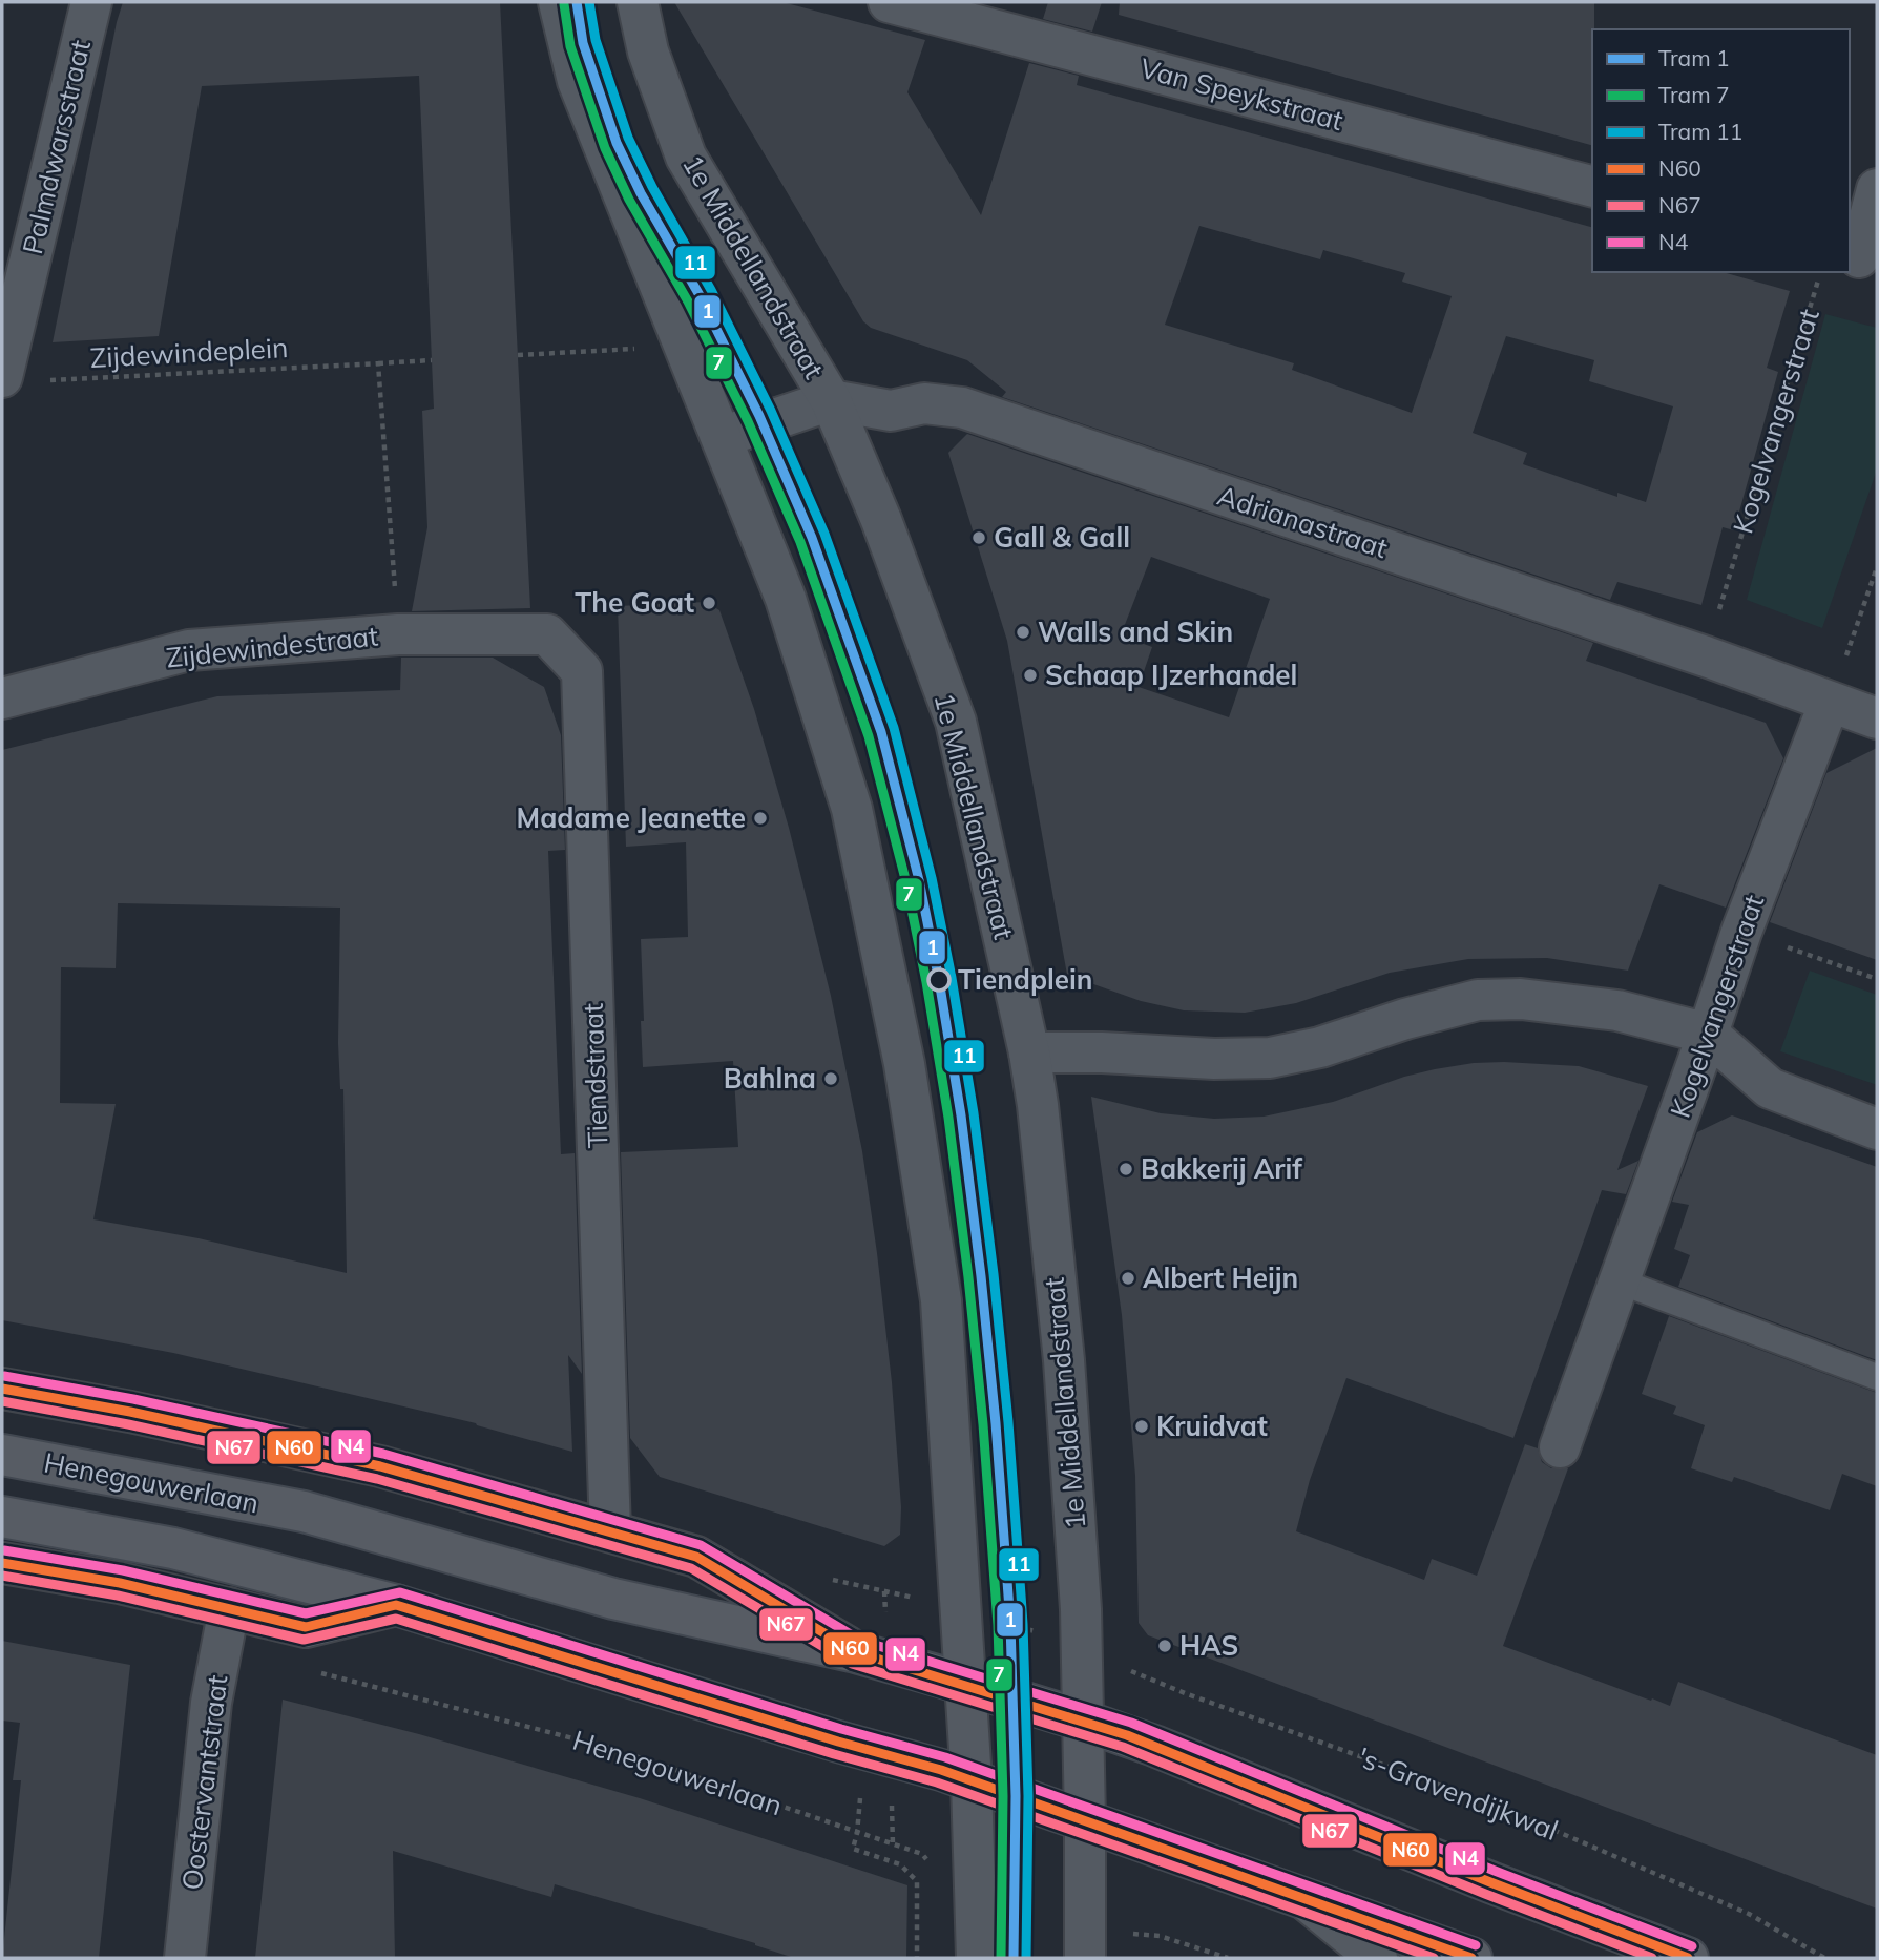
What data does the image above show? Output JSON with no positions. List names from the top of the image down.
{
  "streets": {
    "main road": ["Henegouwerlaan"],
    "street": [
      "Van Speykstraat",
      "Palmdwarsstraat",
      "1e Middellandstraat",
      "Kogelvangerstraat",
      "Adrianastraat",
      "Zijdewindestraat",
      "Tiendstraat",
      "Oostervantstraat"
    ],
    "path": ["Zijdewindeplein", "'s-Gravendijkwal"]
  },
  "crossings": [
    ["1e Middellandstraat", "Adrianastraat"],
    ["1e Middellandstraat", "Henegouwerlaan"],
    ["1e Middellandstraat", "'s-Gravendijkwal"],
    ["Kogelvangerstraat", "Adrianastraat"],
    ["Zijdewindestraat", "Tiendstraat"],
    ["Tiendstraat", "Henegouwerlaan"]
  ],
  "places": [
    "Gall & Gall",
    "The Goat",
    "Walls and Skin",
    "Schaap IJzerhandel",
    "Madame Jeanette",
    "Tiendplein",
    "Bahlna",
    "Bakkerij Arif",
    "Albert Heijn",
    "Kruidvat",
    "HAS"
  ],
  "lines": [
    "tram line 1",
    "tram line 11",
    "tram line 7",
    "transit line N4",
    "transit line N60",
    "transit line N67"
  ],
  "legend": [
    "Tram 1",
    "Tram 7",
    "Tram 11",
    "N60",
    "N67",
    "N4"
  ]
}
